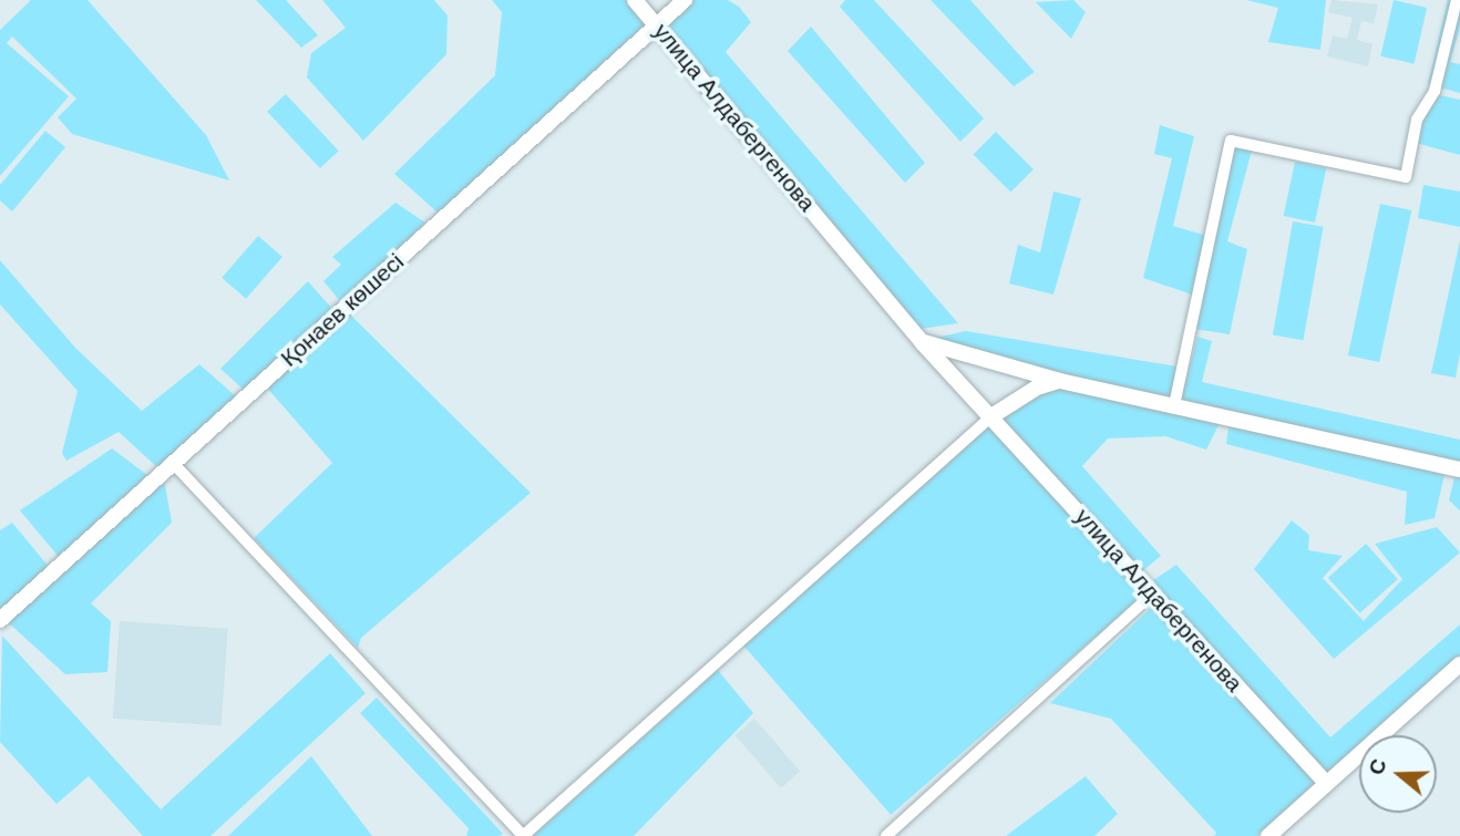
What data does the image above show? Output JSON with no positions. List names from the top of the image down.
{
  "streets": {
    "street": ["улица Алдабергенова", "Қонаев көшесі"]
  },
  "crossings": [
    ["улица Алдабергенова", "Қонаев көшесі"]
  ],
  "north": "left"
}
